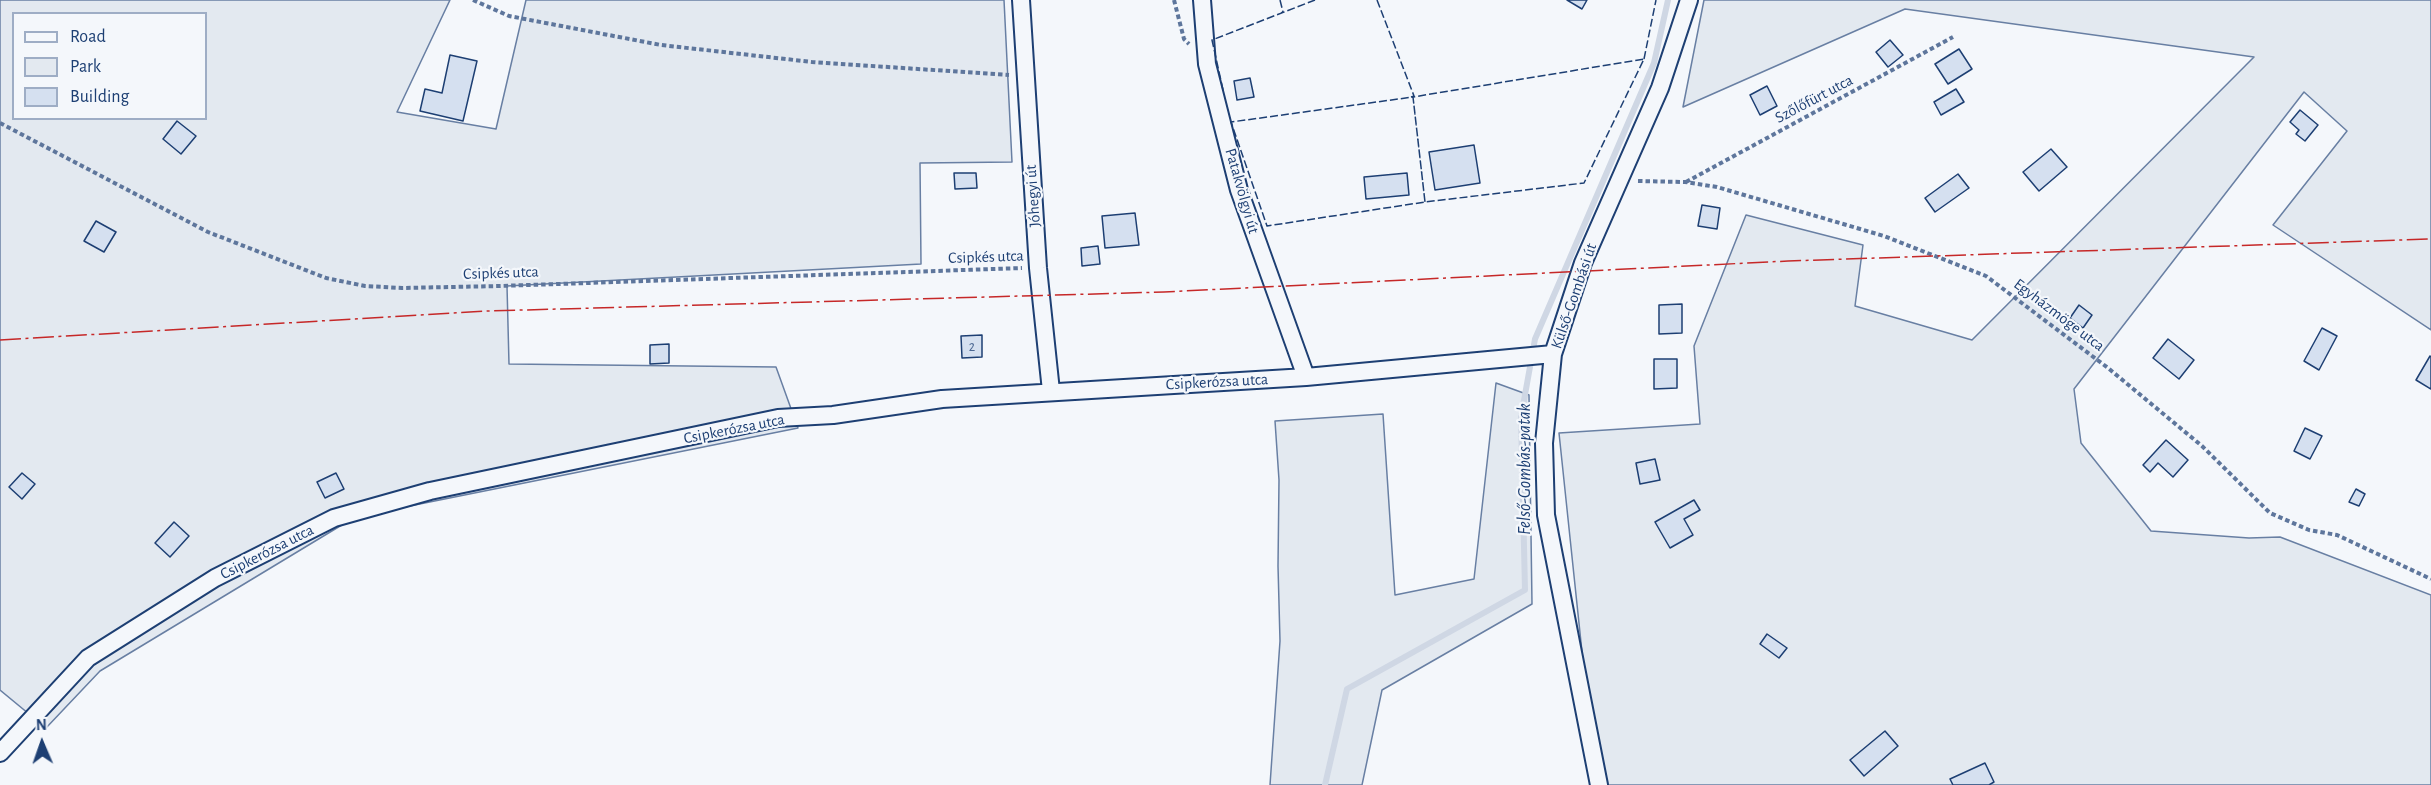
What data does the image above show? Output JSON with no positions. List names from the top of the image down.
{
  "streets": {
    "street": [
      "Patakvölgyi út",
      "Jóhegyi út",
      "Külső-Gombási út",
      "Csipkerózsa utca"
    ],
    "path": ["Szőlőfürt utca", "Csipkés utca", "Egyházmöge utca"]
  },
  "crossings": [
    ["Szőlőfürt utca", "Egyházmöge utca"],
    ["Patakvölgyi út", "Csipkerózsa utca"],
    ["Jóhegyi út", "Csipkés utca"],
    ["Jóhegyi út", "Csipkerózsa utca"],
    ["Külső-Gombási út", "Egyházmöge utca"],
    ["Külső-Gombási út", "Csipkerózsa utca"]
  ],
  "water": ["Felső-Gombás-patak"],
  "house_numbers": ["2"],
  "legend": ["Road", "Park", "Building"],
  "north": "top"
}
